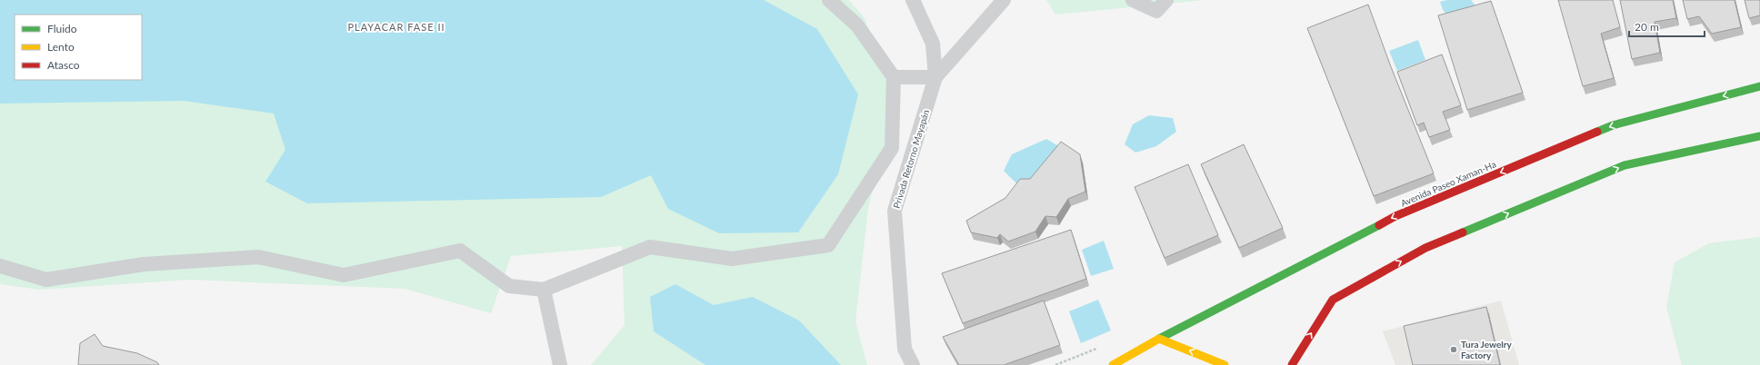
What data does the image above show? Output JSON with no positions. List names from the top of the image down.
{
  "streets": {
    "main road": ["Avenida Paseo Xaman-Ha"],
    "lane": ["Privada Retorno Mayapán"]
  },
  "districts": ["PLAYACAR FASE II"],
  "places": ["Tura Jewelry Factory"],
  "legend": ["Fluido", "Lento", "Atasco"],
  "scale_bar": "20 m"
}
